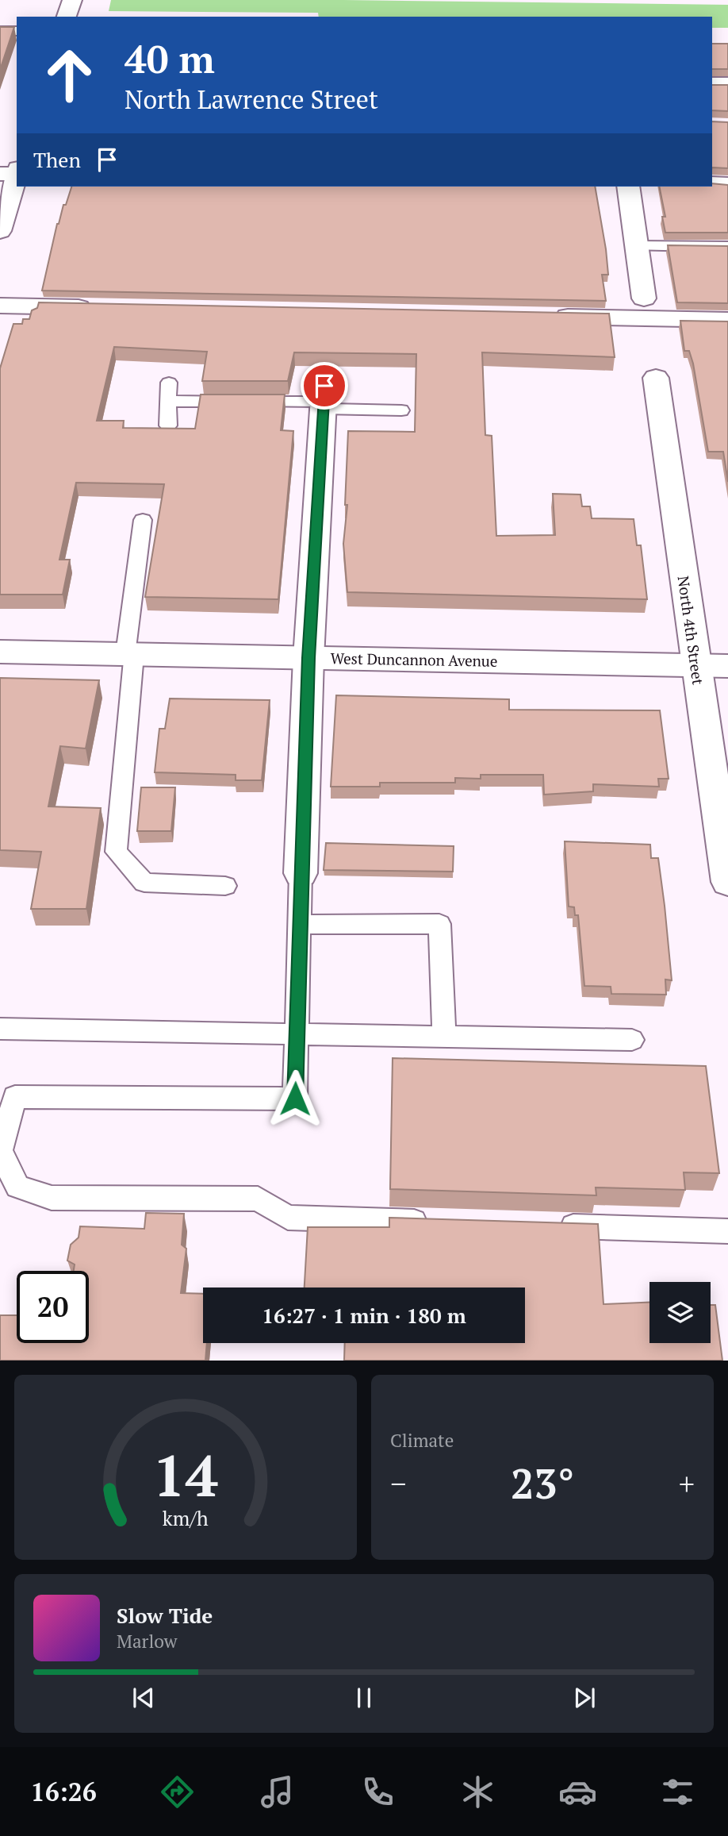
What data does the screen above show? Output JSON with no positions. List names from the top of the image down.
{
  "streets": {
    "street": ["North 4th Street", "West Duncannon Avenue"]
  },
  "crossings": [
    ["North 4th Street", "West Duncannon Avenue"]
  ],
  "page": {
    "turn": ["40 m", "North Lawrence Street"],
    "then": "Then",
    "limit": "20",
    "trip": "16:27 · 1 min · 180 m",
    "tile": "Climate",
    "heat": ["−", "23°", "+"],
    "song": ["Slow Tide", "Marlow"],
    "tabs": "16:26",
    "gauge": ["14", "km/h"]
  }
}
